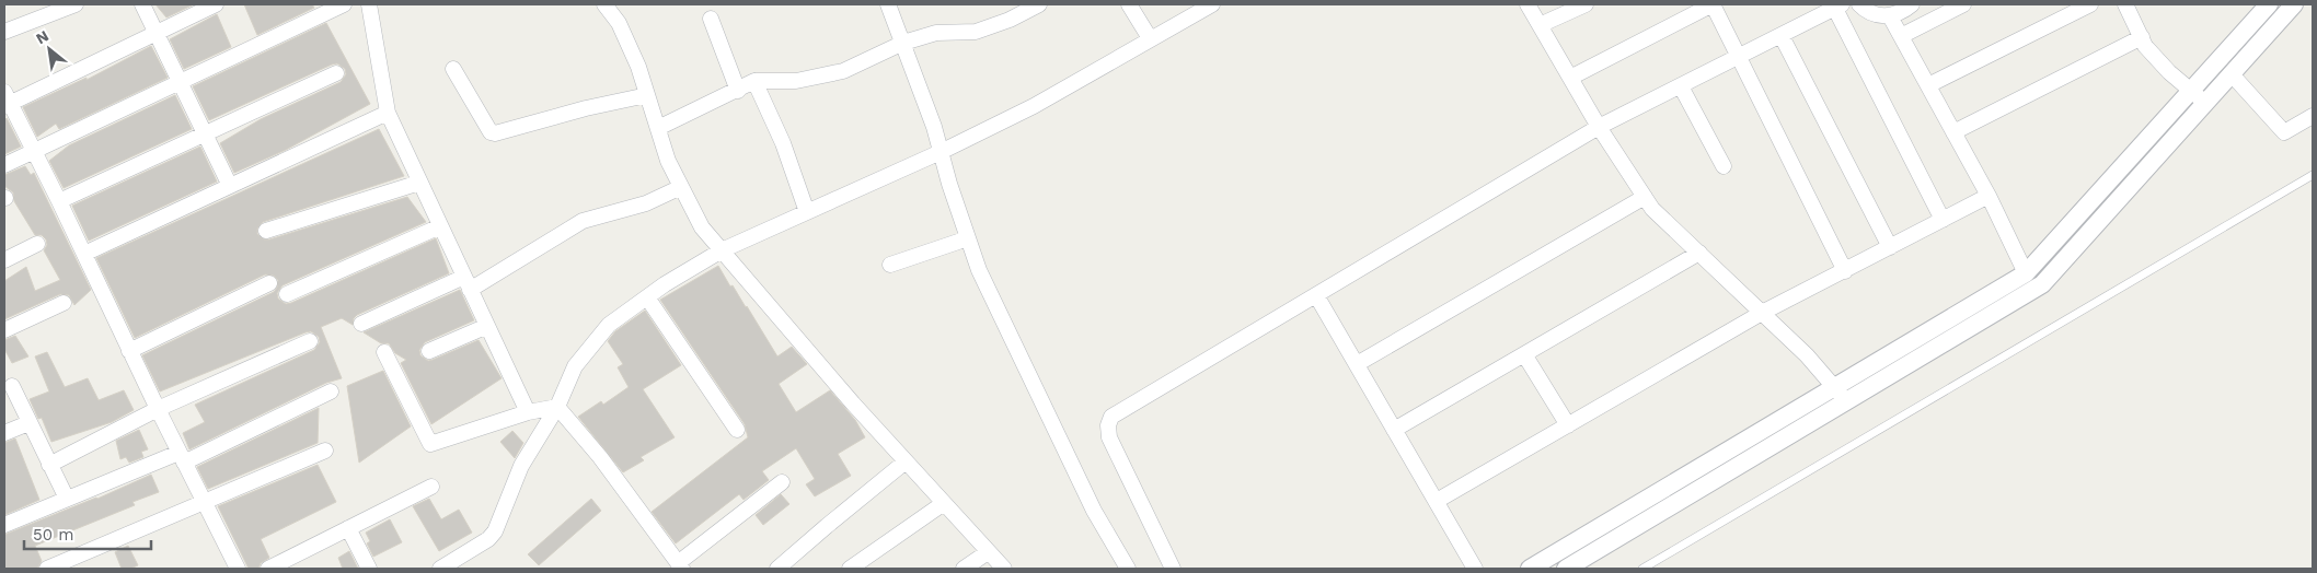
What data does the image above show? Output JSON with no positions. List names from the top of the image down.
{
  "scale_bar": "50 m",
  "north": "top left"
}
